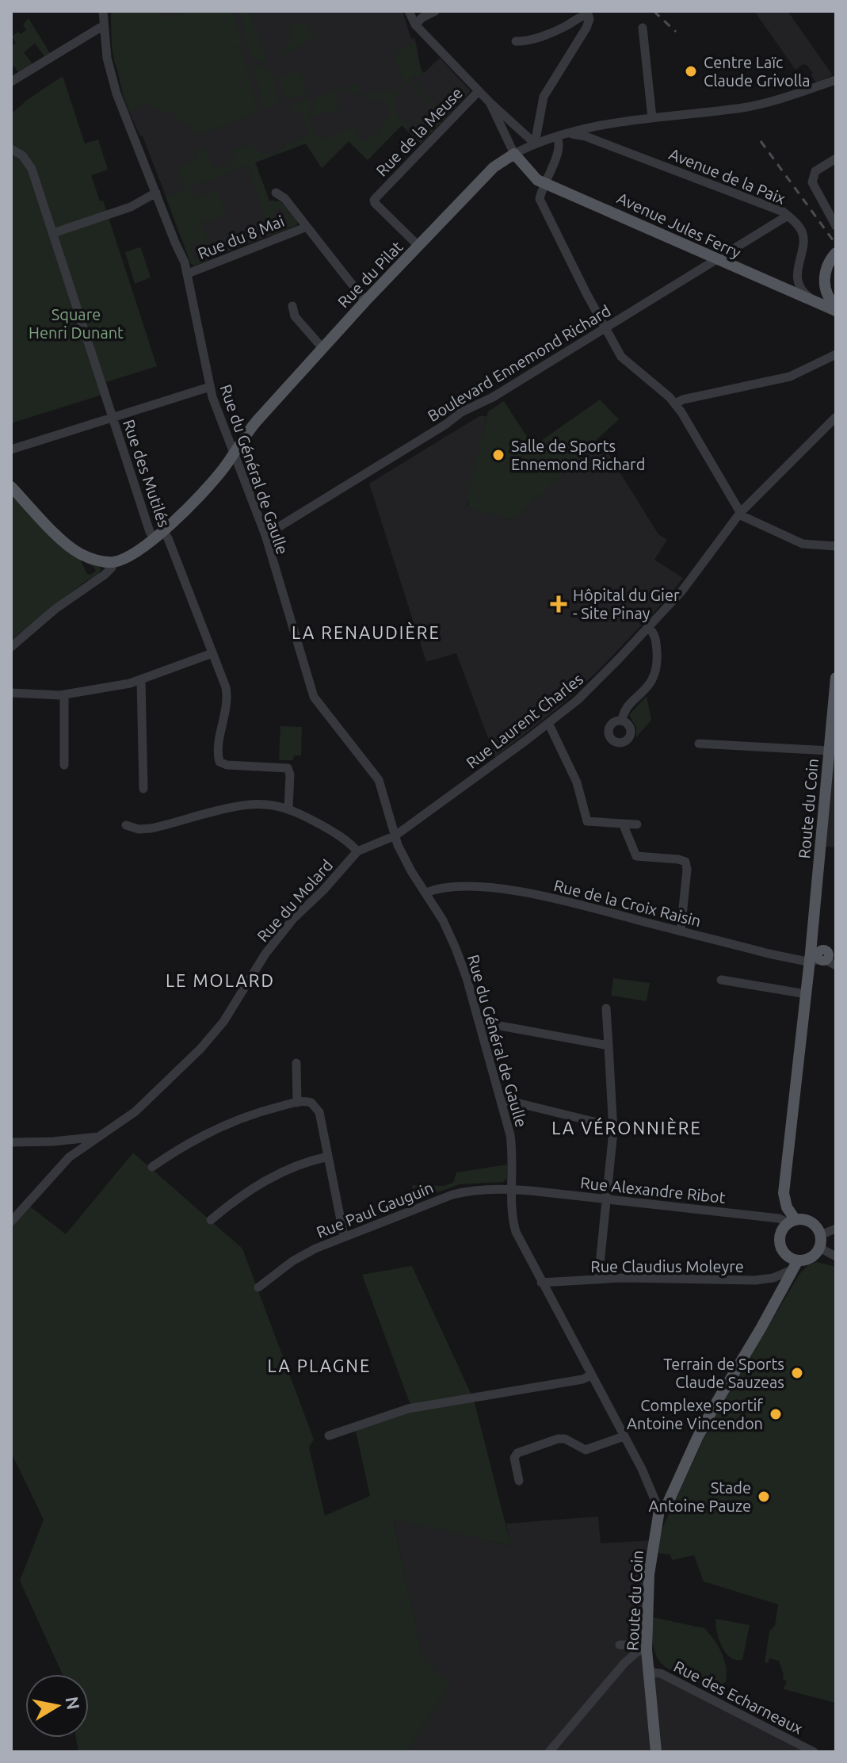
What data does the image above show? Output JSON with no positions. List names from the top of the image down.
{
  "streets": {
    "main road": ["Avenue Jules Ferry", "Rue du Pilat", "Route du Coin"],
    "street": [
      "Rue de la Meuse",
      "Avenue de la Paix",
      "Rue du 8 Mai",
      "Boulevard Ennemond Richard",
      "Rue du Général de Gaulle",
      "Rue des Mutilés",
      "Rue Laurent Charles",
      "Rue du Molard",
      "Rue de la Croix Raisin",
      "Rue Alexandre Ribot",
      "Rue Paul Gauguin",
      "Rue Claudius Moleyre",
      "Rue des Echarneaux"
    ]
  },
  "crossings": [
    ["Rue de la Meuse", "Rue du Pilat"],
    ["Avenue de la Paix", "Avenue Jules Ferry"],
    ["Avenue de la Paix", "Rue du Pilat"],
    ["Avenue de la Paix", "Boulevard Ennemond Richard"],
    ["Avenue Jules Ferry", "Rue du Pilat"],
    ["Avenue Jules Ferry", "Boulevard Ennemond Richard"],
    ["Rue du 8 Mai", "Rue du Pilat"],
    ["Rue du 8 Mai", "Rue du Général de Gaulle"],
    ["Rue du Pilat", "Rue du Général de Gaulle"],
    ["Rue du Pilat", "Rue des Mutilés"],
    ["Boulevard Ennemond Richard", "Rue du Général de Gaulle"],
    ["Rue du Général de Gaulle", "Rue Laurent Charles"],
    ["Rue du Général de Gaulle", "Route du Coin"],
    ["Rue du Général de Gaulle", "Rue du Molard"],
    ["Rue du Général de Gaulle", "Rue de la Croix Raisin"],
    ["Rue du Général de Gaulle", "Rue Alexandre Ribot"],
    ["Rue du Général de Gaulle", "Rue Paul Gauguin"],
    ["Rue du Général de Gaulle", "Rue Claudius Moleyre"],
    ["Rue Laurent Charles", "Rue du Molard"],
    ["Route du Coin", "Rue de la Croix Raisin"],
    ["Route du Coin", "Rue Alexandre Ribot"],
    ["Route du Coin", "Rue Claudius Moleyre"],
    ["Route du Coin", "Rue des Echarneaux"],
    ["Rue Alexandre Ribot", "Rue Paul Gauguin"],
    ["Rue Alexandre Ribot", "Rue Claudius Moleyre"]
  ],
  "districts": [
    "LA RENAUDIÈRE",
    "LE MOLARD",
    "LA VÉRONNIÈRE",
    "LA PLAGNE"
  ],
  "parks": ["Square Henri Dunant"],
  "places": {
    "other": [
      "Centre Laïc Claude Grivolla",
      "Salle de Sports Ennemond Richard",
      "Terrain de Sports Claude Sauzeas",
      "Complexe sportif Antoine Vincendon",
      "Stade Antoine Pauze"
    ],
    "health": ["Hôpital du Gier - Site Pinay"]
  },
  "north": "right"
}
